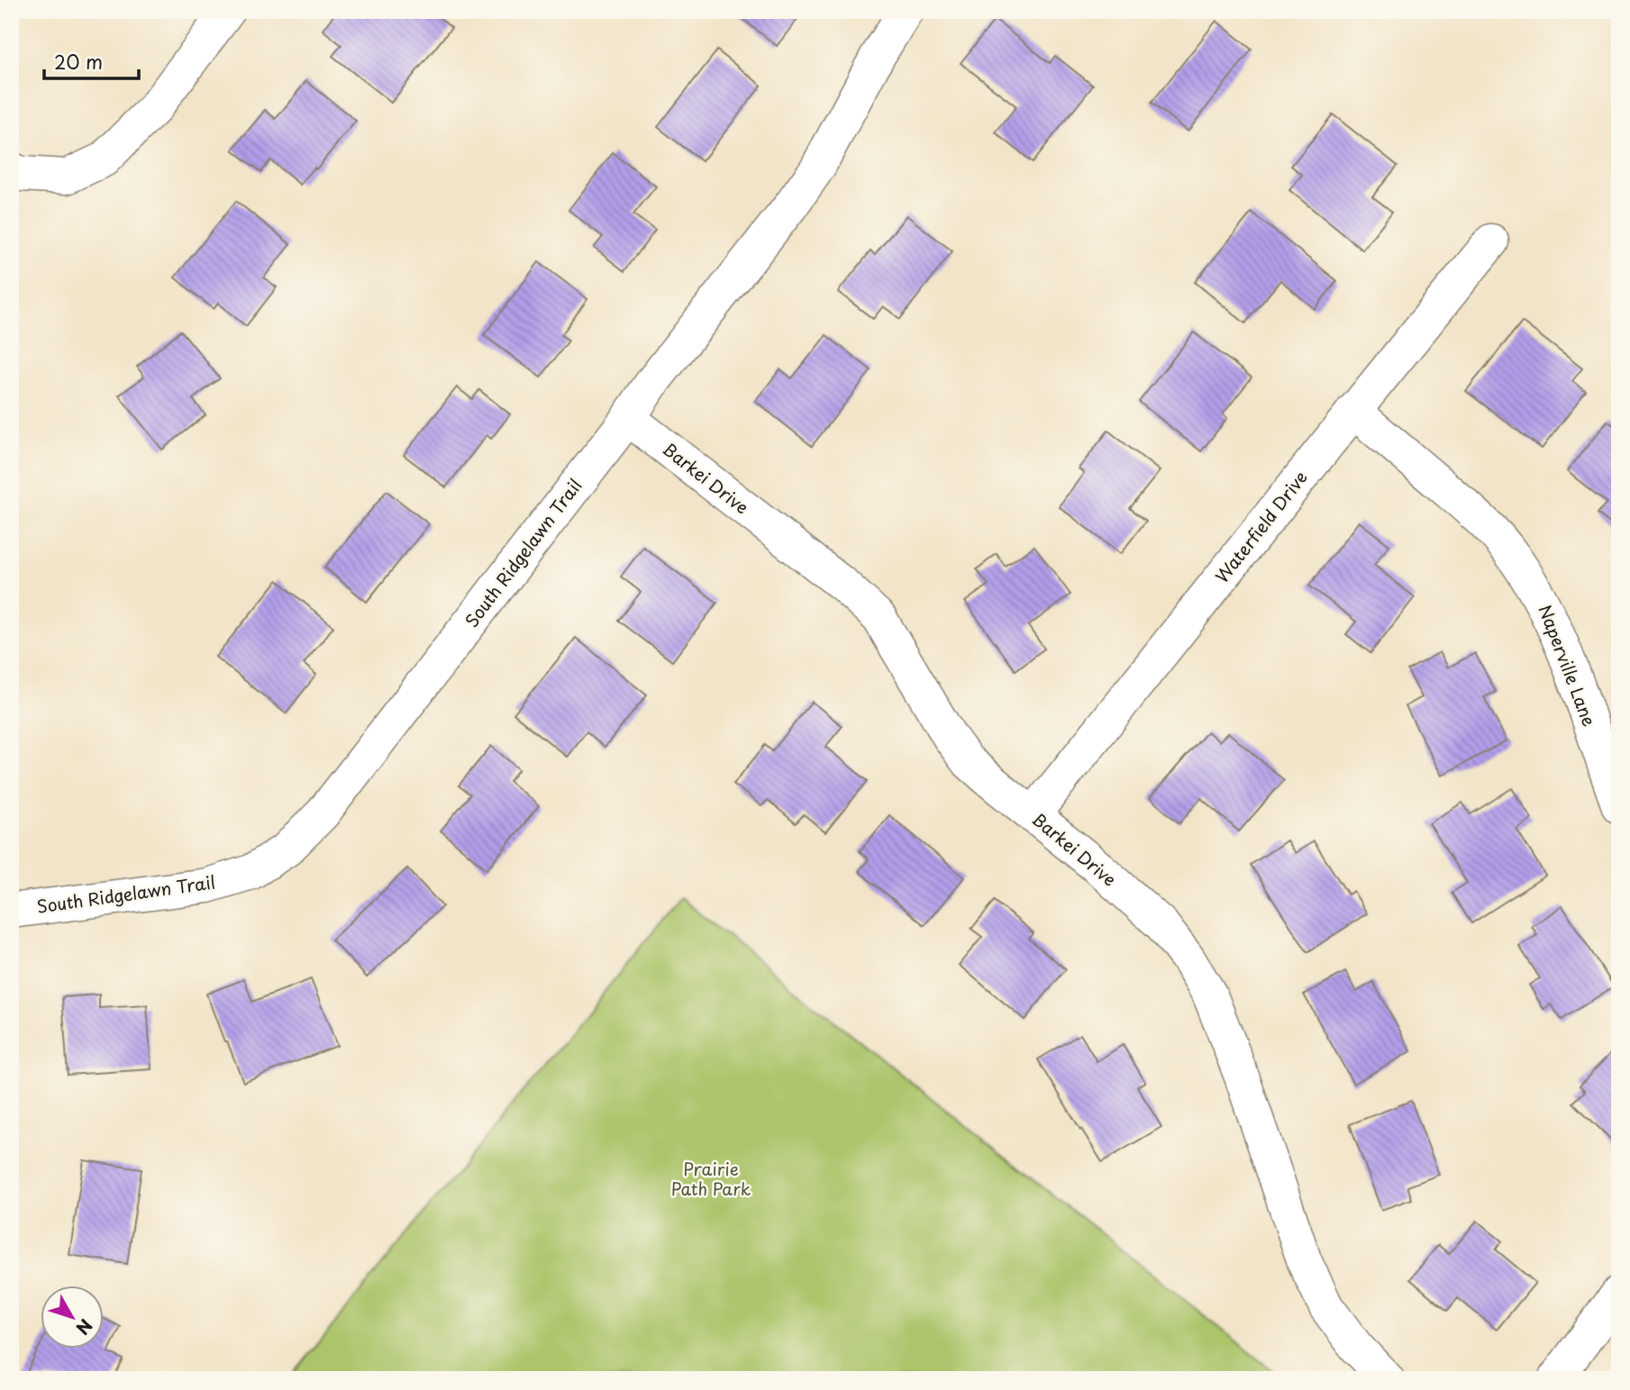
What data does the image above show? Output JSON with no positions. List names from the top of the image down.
{
  "streets": {
    "street": [
      "Barkei Drive",
      "Waterfield Drive",
      "South Ridgelawn Trail",
      "Naperville Lane"
    ]
  },
  "crossings": [
    ["Barkei Drive", "Waterfield Drive"],
    ["Barkei Drive", "South Ridgelawn Trail"],
    ["Waterfield Drive", "Naperville Lane"]
  ],
  "parks": ["Prairie Path Park"],
  "scale_bar": "20 m",
  "north": "bottom right"
}
